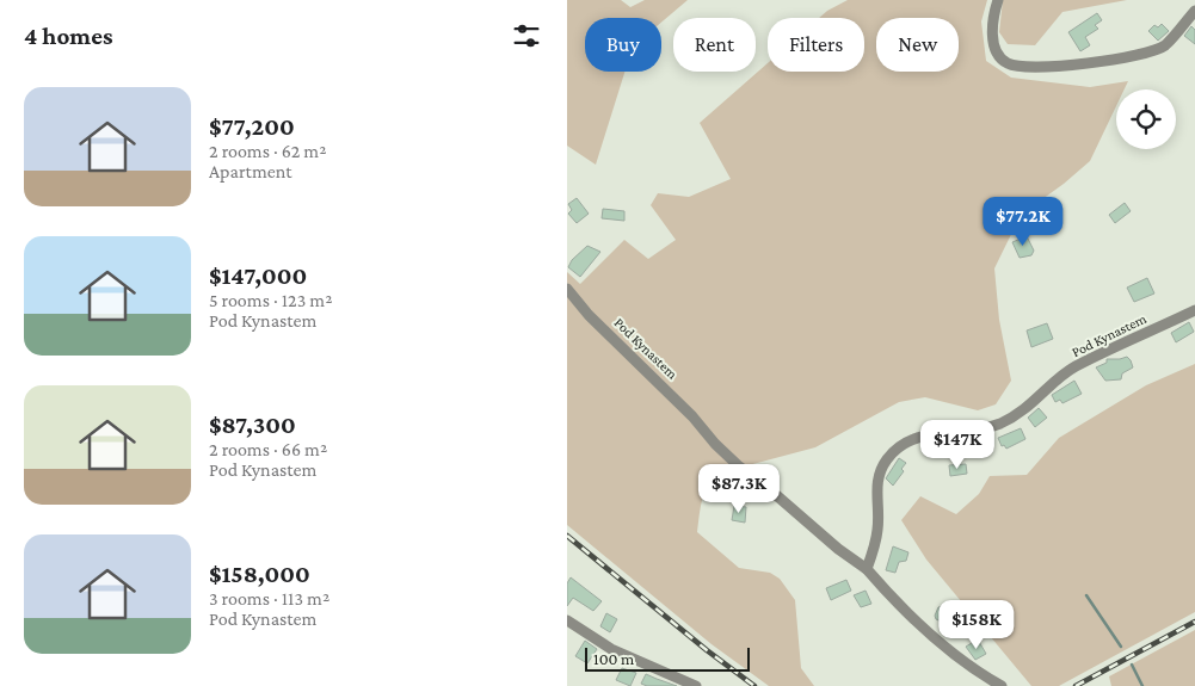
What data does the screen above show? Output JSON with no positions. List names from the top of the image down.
{
  "streets": {
    "street": ["Pod Kynastem"]
  },
  "scale_bar": "100 m",
  "page": {
    "heading": "4 homes",
    "chip": [
      "Buy",
      "Rent",
      "Filters",
      "New"
    ],
    "list": [
      {
        "name": "$77,200",
        "note": "2 rooms · 62 m² · Apartment"
      },
      {
        "name": "$147,000",
        "note": "5 rooms · 123 m² · Pod Kynastem"
      },
      {
        "name": "$87,300",
        "note": "2 rooms · 66 m² · Pod Kynastem"
      },
      {
        "name": "$158,000",
        "note": "3 rooms · 113 m² · Pod Kynastem"
      }
    ],
    "price": [
      "$77.2K",
      "$147K",
      "$87.3K",
      "$158K"
    ],
    "scale": "100 m"
  }
}
